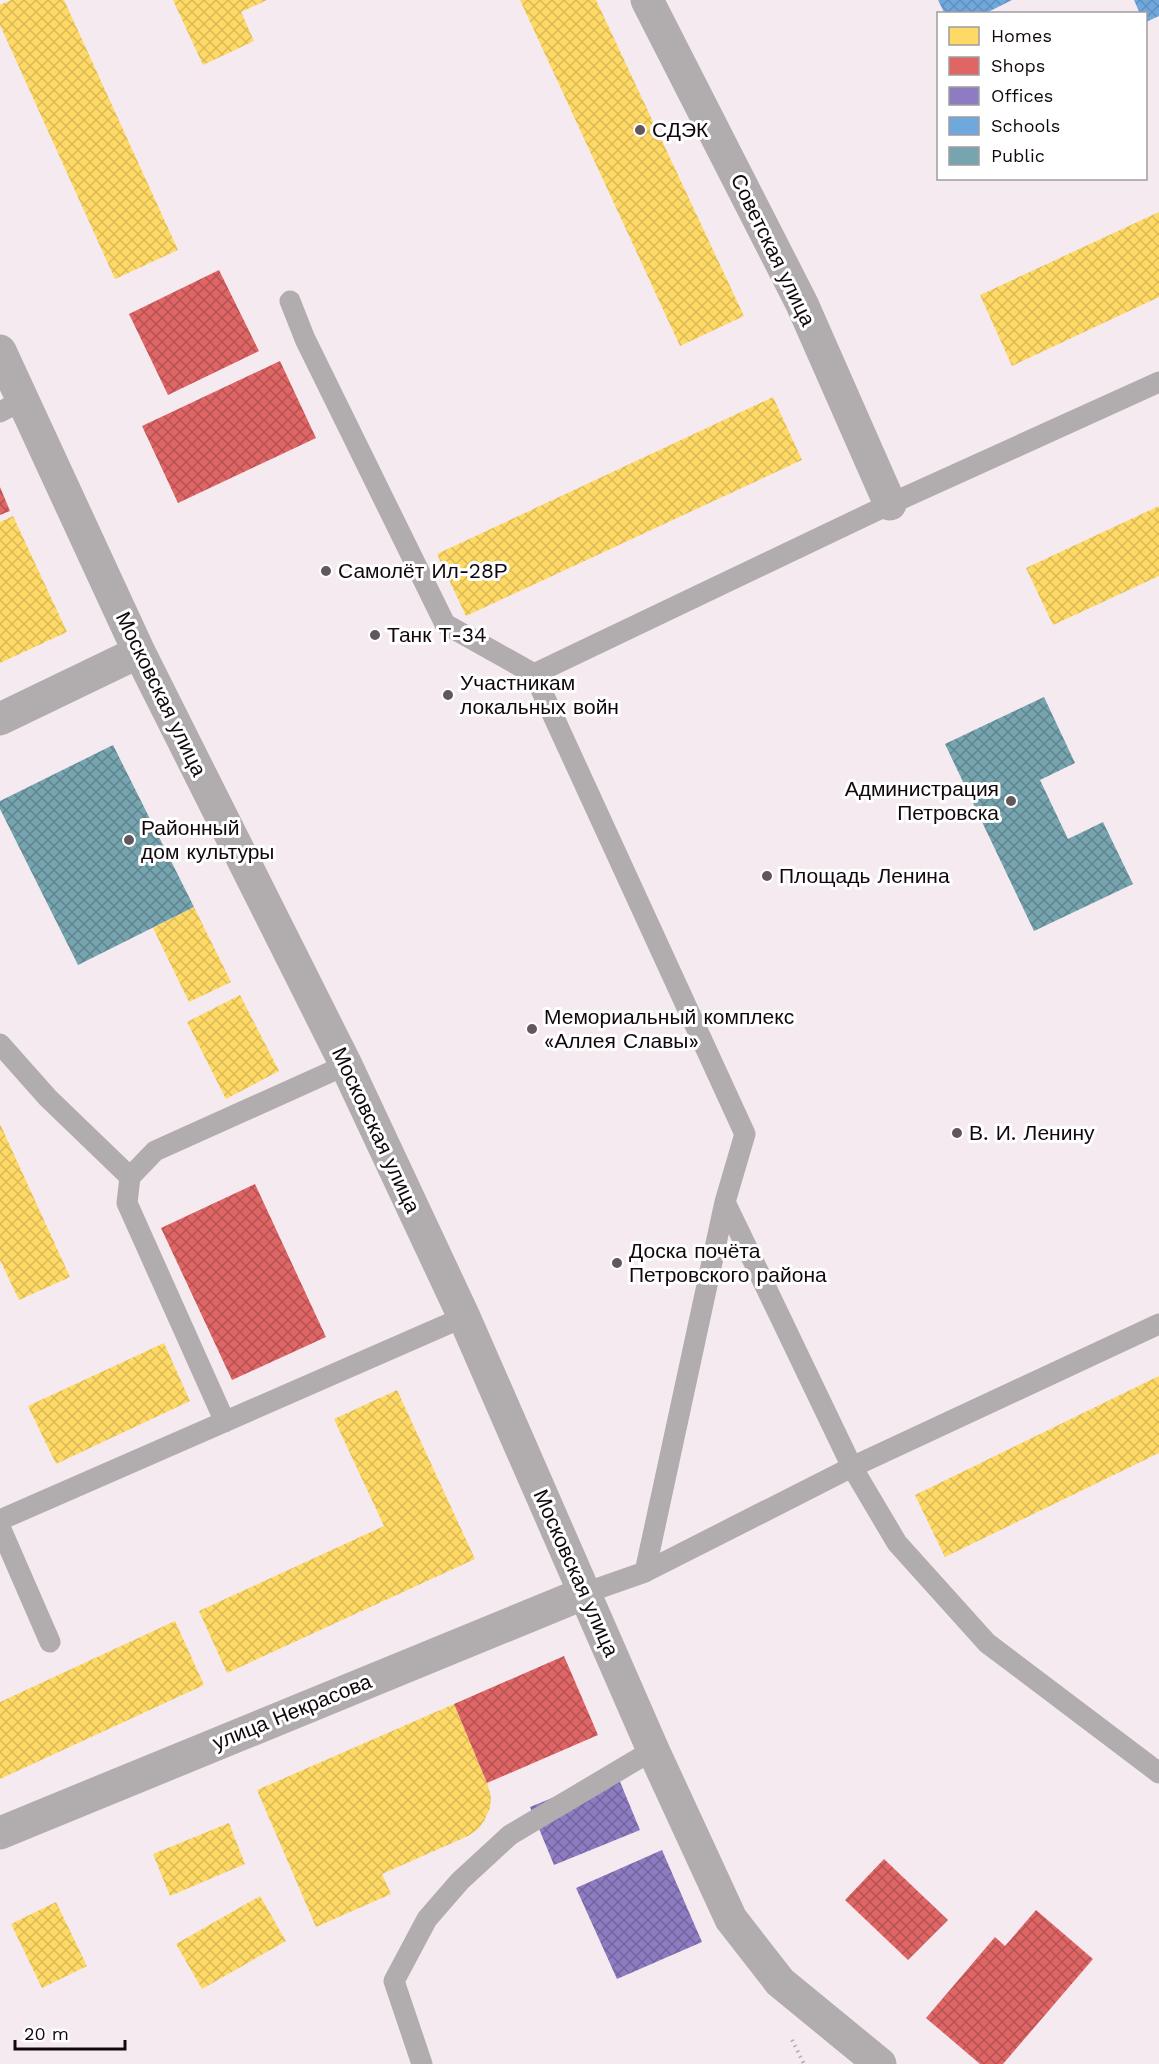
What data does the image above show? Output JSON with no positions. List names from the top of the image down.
{
  "streets": {
    "street": ["Советская улица", "Московская улица", "улица Некрасова"]
  },
  "crossings": [
    ["Московская улица", "улица Некрасова"]
  ],
  "places": [
    "СДЭК",
    "Самолёт Ил-28Р",
    "Танк Т-34",
    "Участникам локальных войн",
    "Администрация Петровска",
    "Районный дом культуры",
    "Площадь Ленина",
    "Мемориальный комплекс «Аллея Славы»",
    "В. И. Ленину",
    "Доска почёта Петровского района"
  ],
  "legend": [
    "Homes",
    "Shops",
    "Offices",
    "Schools",
    "Public"
  ],
  "scale_bar": "20 m"
}
